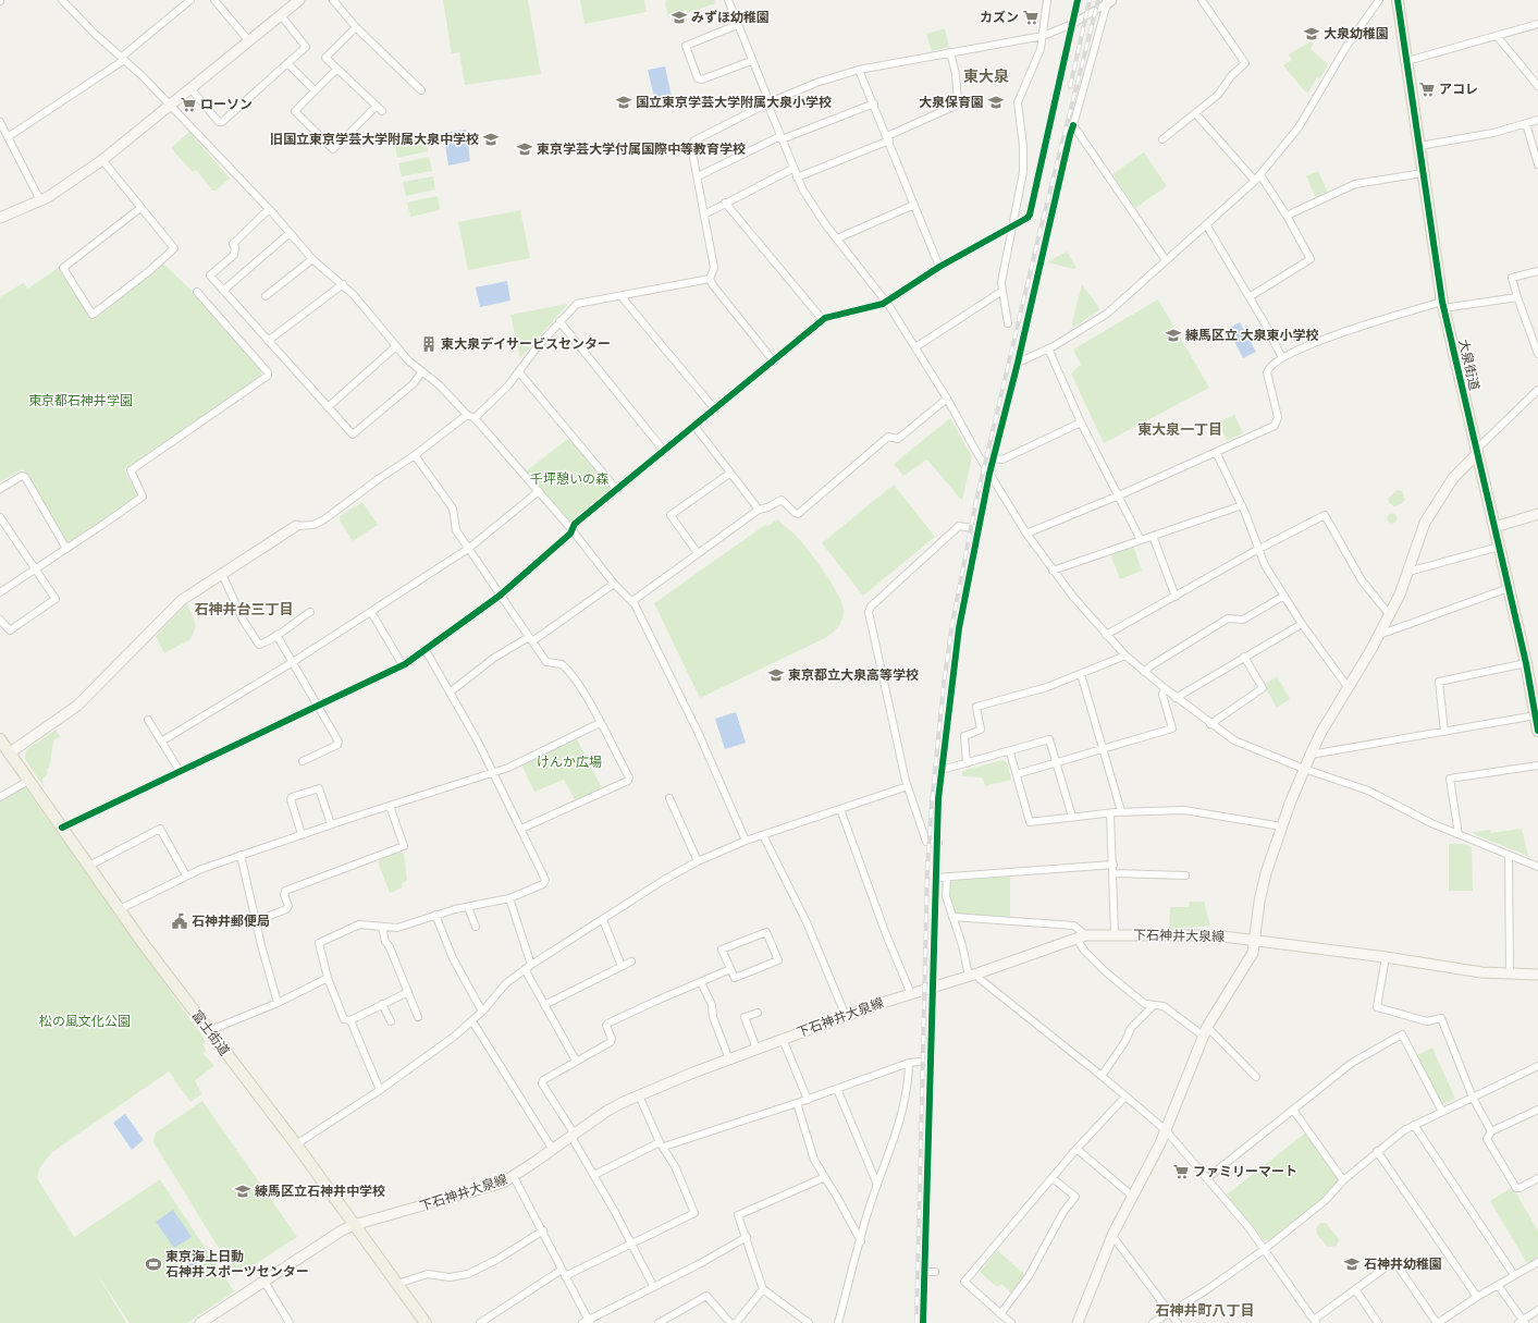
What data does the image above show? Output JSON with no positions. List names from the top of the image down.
{
  "streets": {
    "main road": ["大泉街道", "富士街道"],
    "street": ["下石神井大泉線"]
  },
  "crossings": [
    ["下石神井大泉線", "富士街道"]
  ],
  "districts": [
    "東大泉",
    "東大泉一丁目",
    "石神井台三丁目",
    "石神井町八丁目"
  ],
  "parks": [
    "東京都石神井学園",
    "千坪憩いの森",
    "けんか広場",
    "松の風文化公園"
  ],
  "places": {
    "school or university": [
      "みずほ幼稚園",
      "大泉幼稚園",
      "国立東京学芸大学附属大泉小学校",
      "大泉保育園",
      "旧国立東京学芸大学附属大泉中学校",
      "東京学芸大学付属国際中等教育学校",
      "練馬区立 大泉東小学校",
      "東京都立大泉高等学校",
      "練馬区立石神井中学校",
      "石神井幼稚園"
    ],
    "supermarket": [
      "カズン",
      "アコレ",
      "ローソン",
      "ファミリーマート"
    ],
    "building": ["東大泉デイサービスセンター"],
    "public building": ["石神井郵便局"],
    "sports": ["東京海上日動 石神井スポーツセンター"]
  }
}
